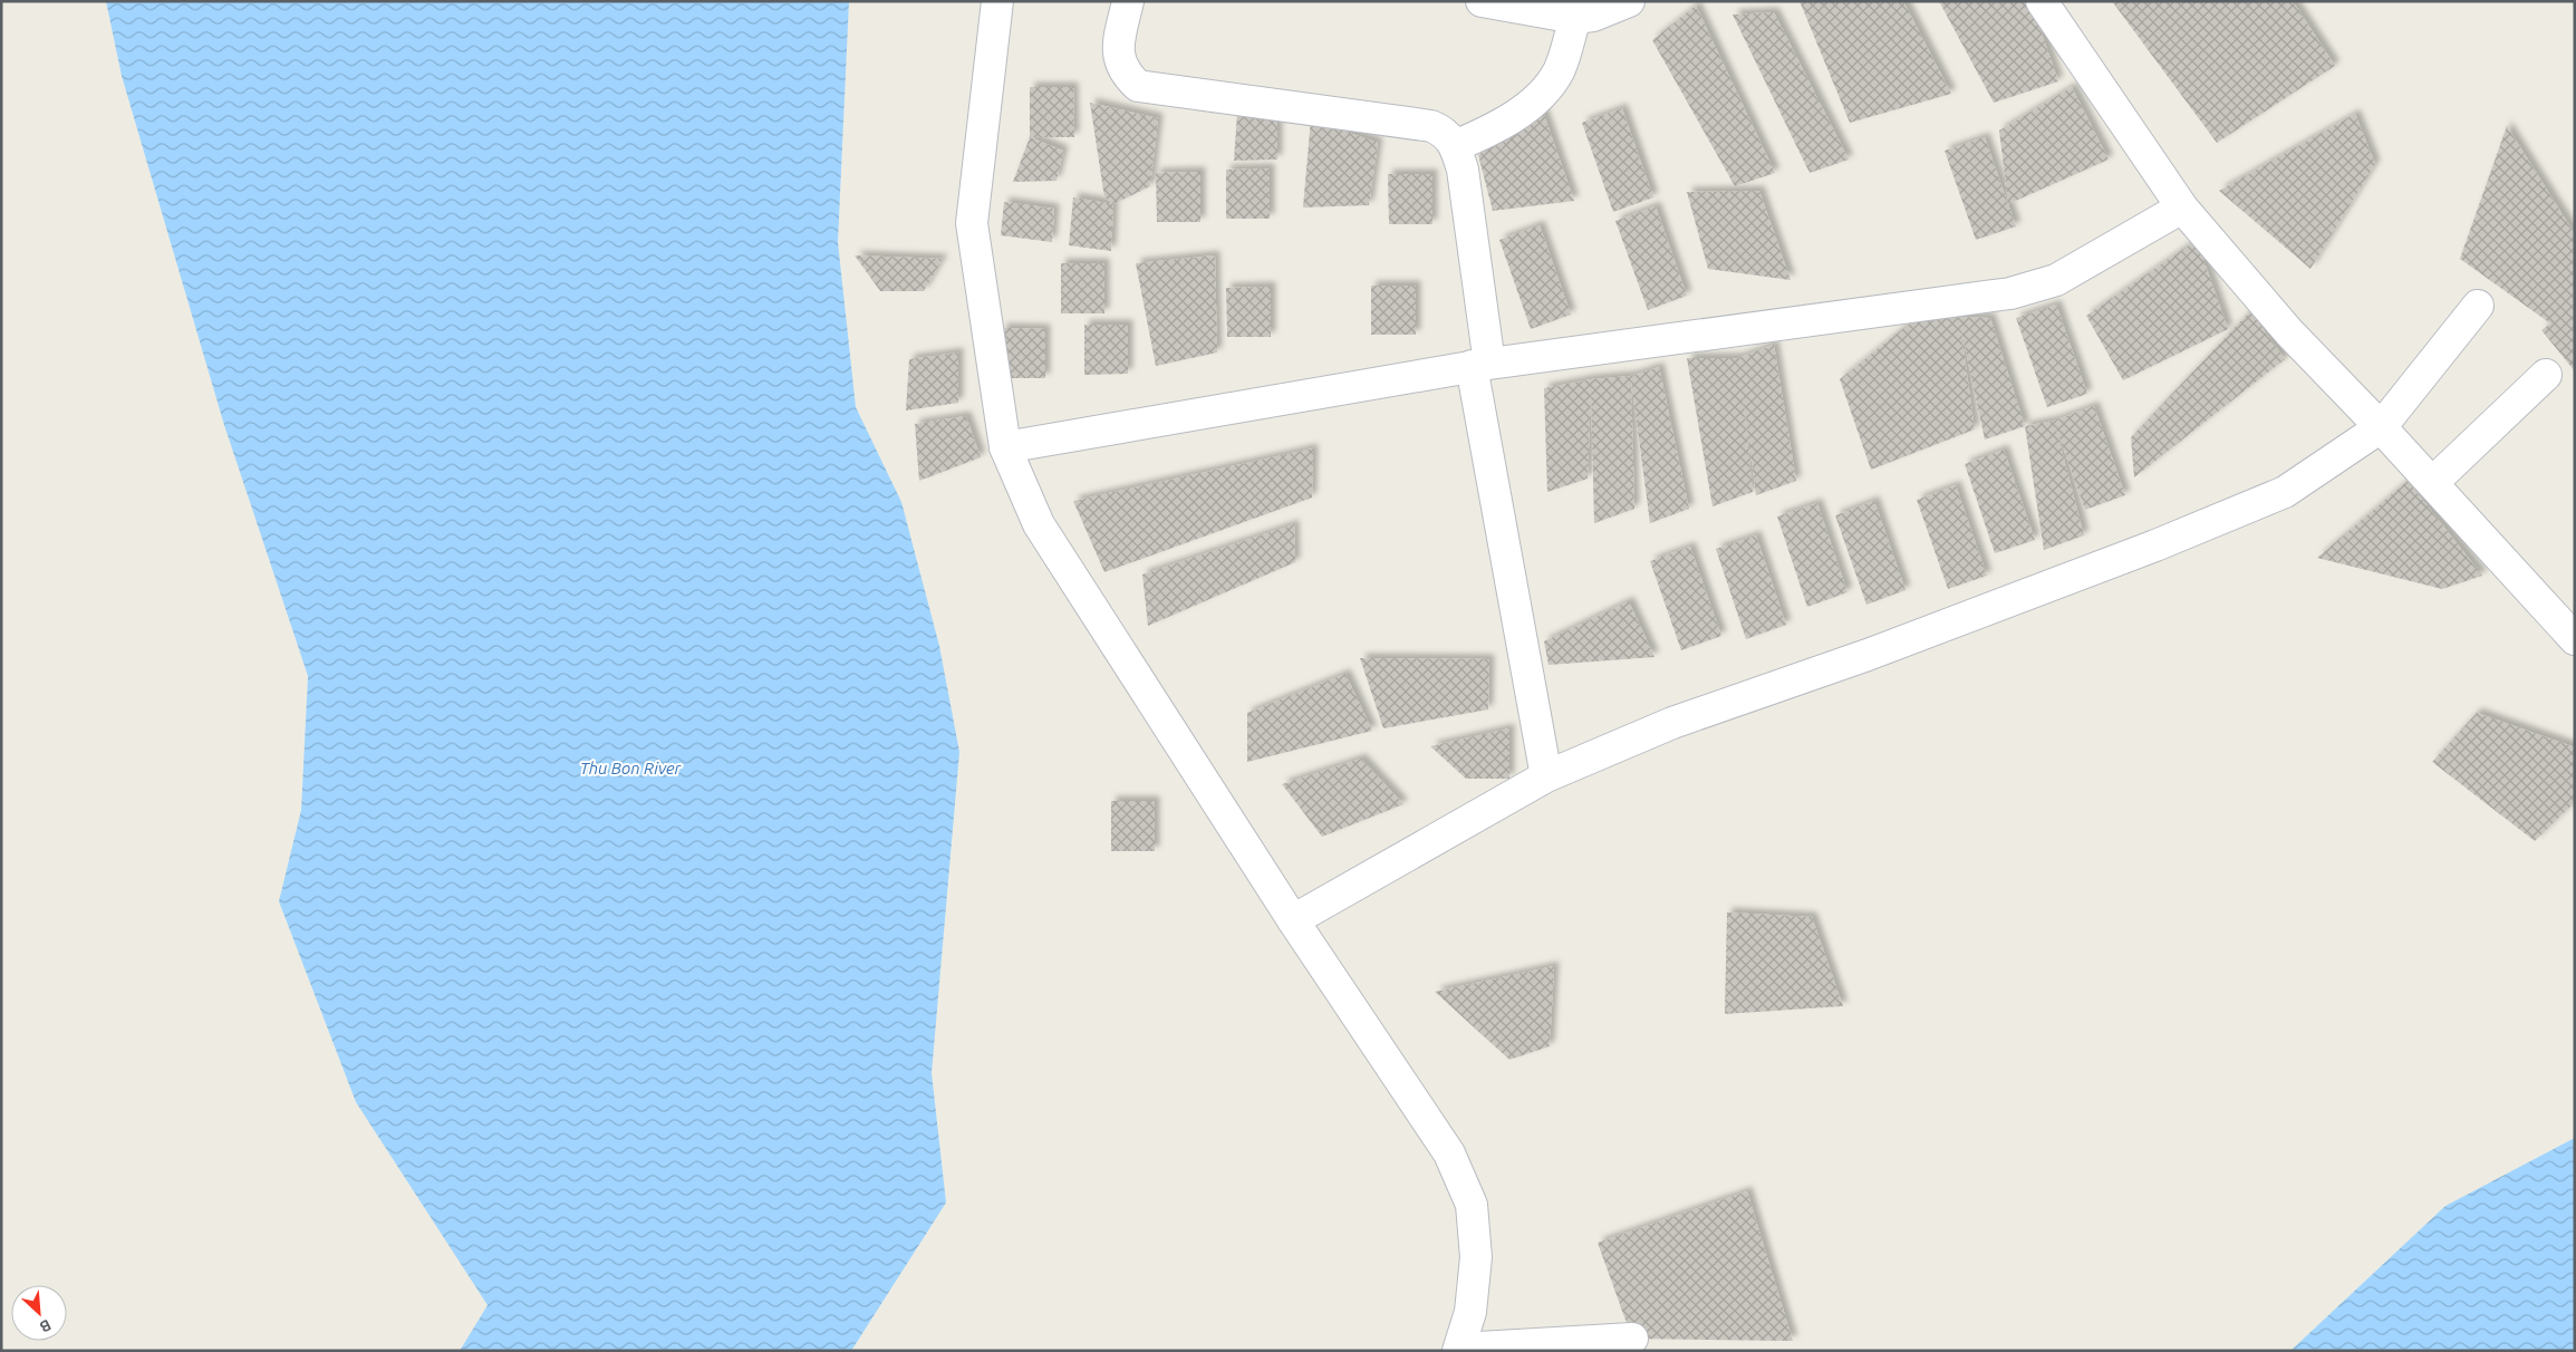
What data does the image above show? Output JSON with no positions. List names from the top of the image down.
{
  "water": ["Thu Bon River"],
  "north": "bottom right"
}
